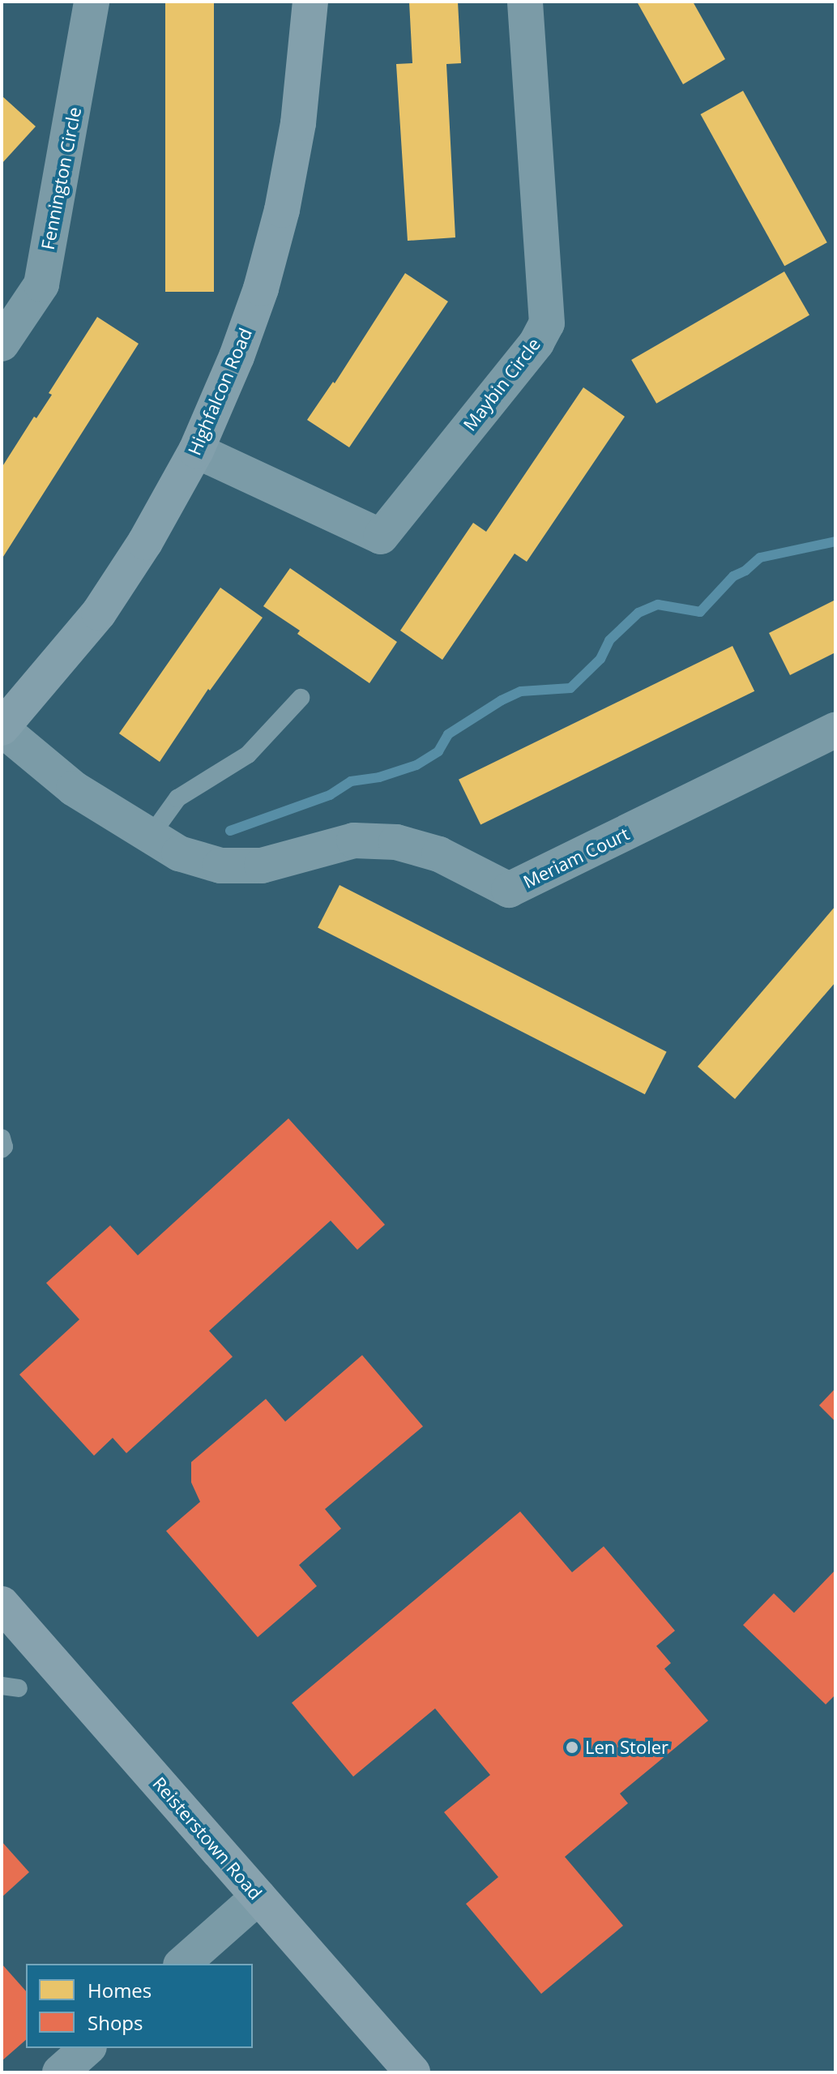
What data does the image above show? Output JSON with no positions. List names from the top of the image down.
{
  "streets": {
    "main road": ["Reisterstown Road"],
    "street": [
      "Fennington Circle",
      "Maybin Circle",
      "Highfalcon Road",
      "Meriam Court"
    ]
  },
  "crossings": [
    ["Maybin Circle", "Highfalcon Road"],
    ["Highfalcon Road", "Meriam Court"]
  ],
  "places": ["Len Stoler"],
  "legend": ["Homes", "Shops"]
}
